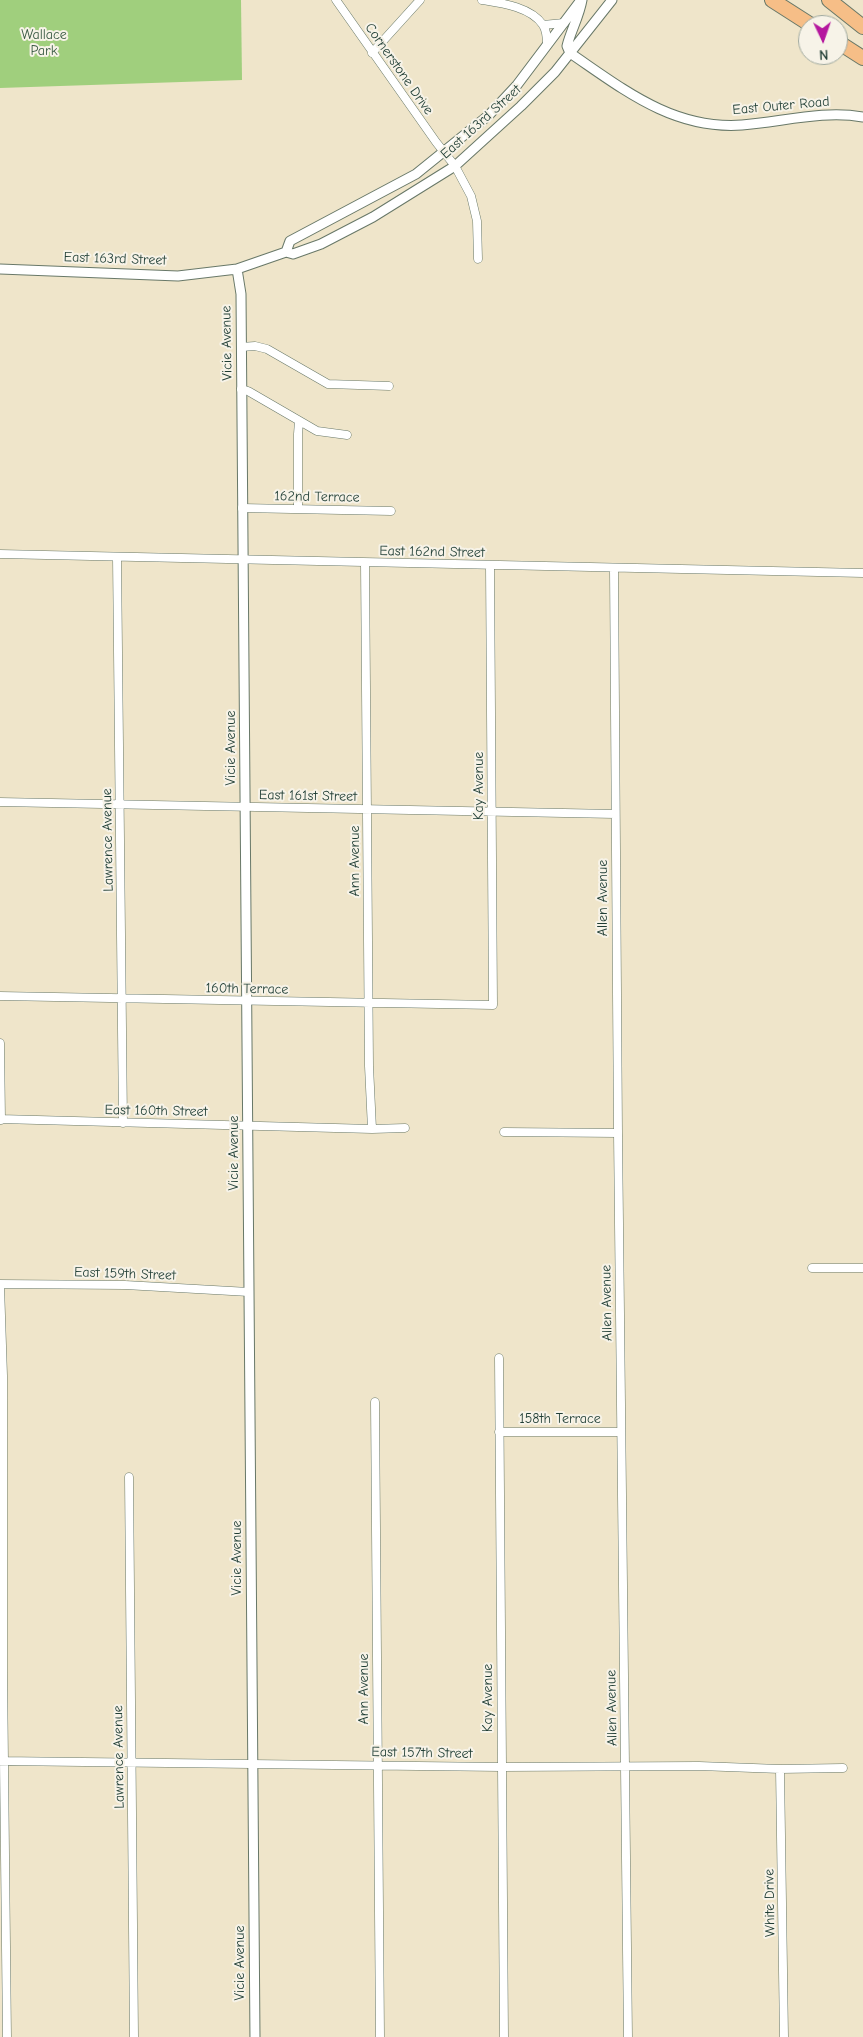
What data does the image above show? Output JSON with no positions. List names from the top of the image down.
{
  "streets": {
    "street": [
      "Cornerstone Drive",
      "East Outer Road",
      "East 163rd Street",
      "Vicie Avenue",
      "162nd Terrace",
      "East 162nd Street",
      "Kay Avenue",
      "East 161st Street",
      "Lawrence Avenue",
      "Ann Avenue",
      "Allen Avenue",
      "160th Terrace",
      "East 160th Street",
      "East 159th Street",
      "158th Terrace",
      "East 157th Street",
      "White Drive"
    ]
  },
  "crossings": [
    ["Cornerstone Drive", "East 163rd Street"],
    ["East Outer Road", "East 163rd Street"],
    ["East 163rd Street", "Vicie Avenue"],
    ["Vicie Avenue", "162nd Terrace"],
    ["Vicie Avenue", "East 162nd Street"],
    ["Vicie Avenue", "East 161st Street"],
    ["Vicie Avenue", "160th Terrace"],
    ["Vicie Avenue", "East 160th Street"],
    ["Vicie Avenue", "East 159th Street"],
    ["Vicie Avenue", "East 157th Street"],
    ["East 162nd Street", "Kay Avenue"],
    ["East 162nd Street", "Lawrence Avenue"],
    ["East 162nd Street", "Ann Avenue"],
    ["East 162nd Street", "Allen Avenue"],
    ["Kay Avenue", "East 161st Street"],
    ["Kay Avenue", "160th Terrace"],
    ["Kay Avenue", "158th Terrace"],
    ["Kay Avenue", "East 157th Street"],
    ["East 161st Street", "Lawrence Avenue"],
    ["East 161st Street", "Ann Avenue"],
    ["East 161st Street", "Allen Avenue"],
    ["Lawrence Avenue", "160th Terrace"],
    ["Lawrence Avenue", "East 160th Street"],
    ["Lawrence Avenue", "East 157th Street"],
    ["Ann Avenue", "160th Terrace"],
    ["Ann Avenue", "East 160th Street"],
    ["Ann Avenue", "East 157th Street"],
    ["Allen Avenue", "158th Terrace"],
    ["Allen Avenue", "East 157th Street"],
    ["East 157th Street", "White Drive"]
  ],
  "parks": ["Wallace Park"],
  "north": "bottom"
}
